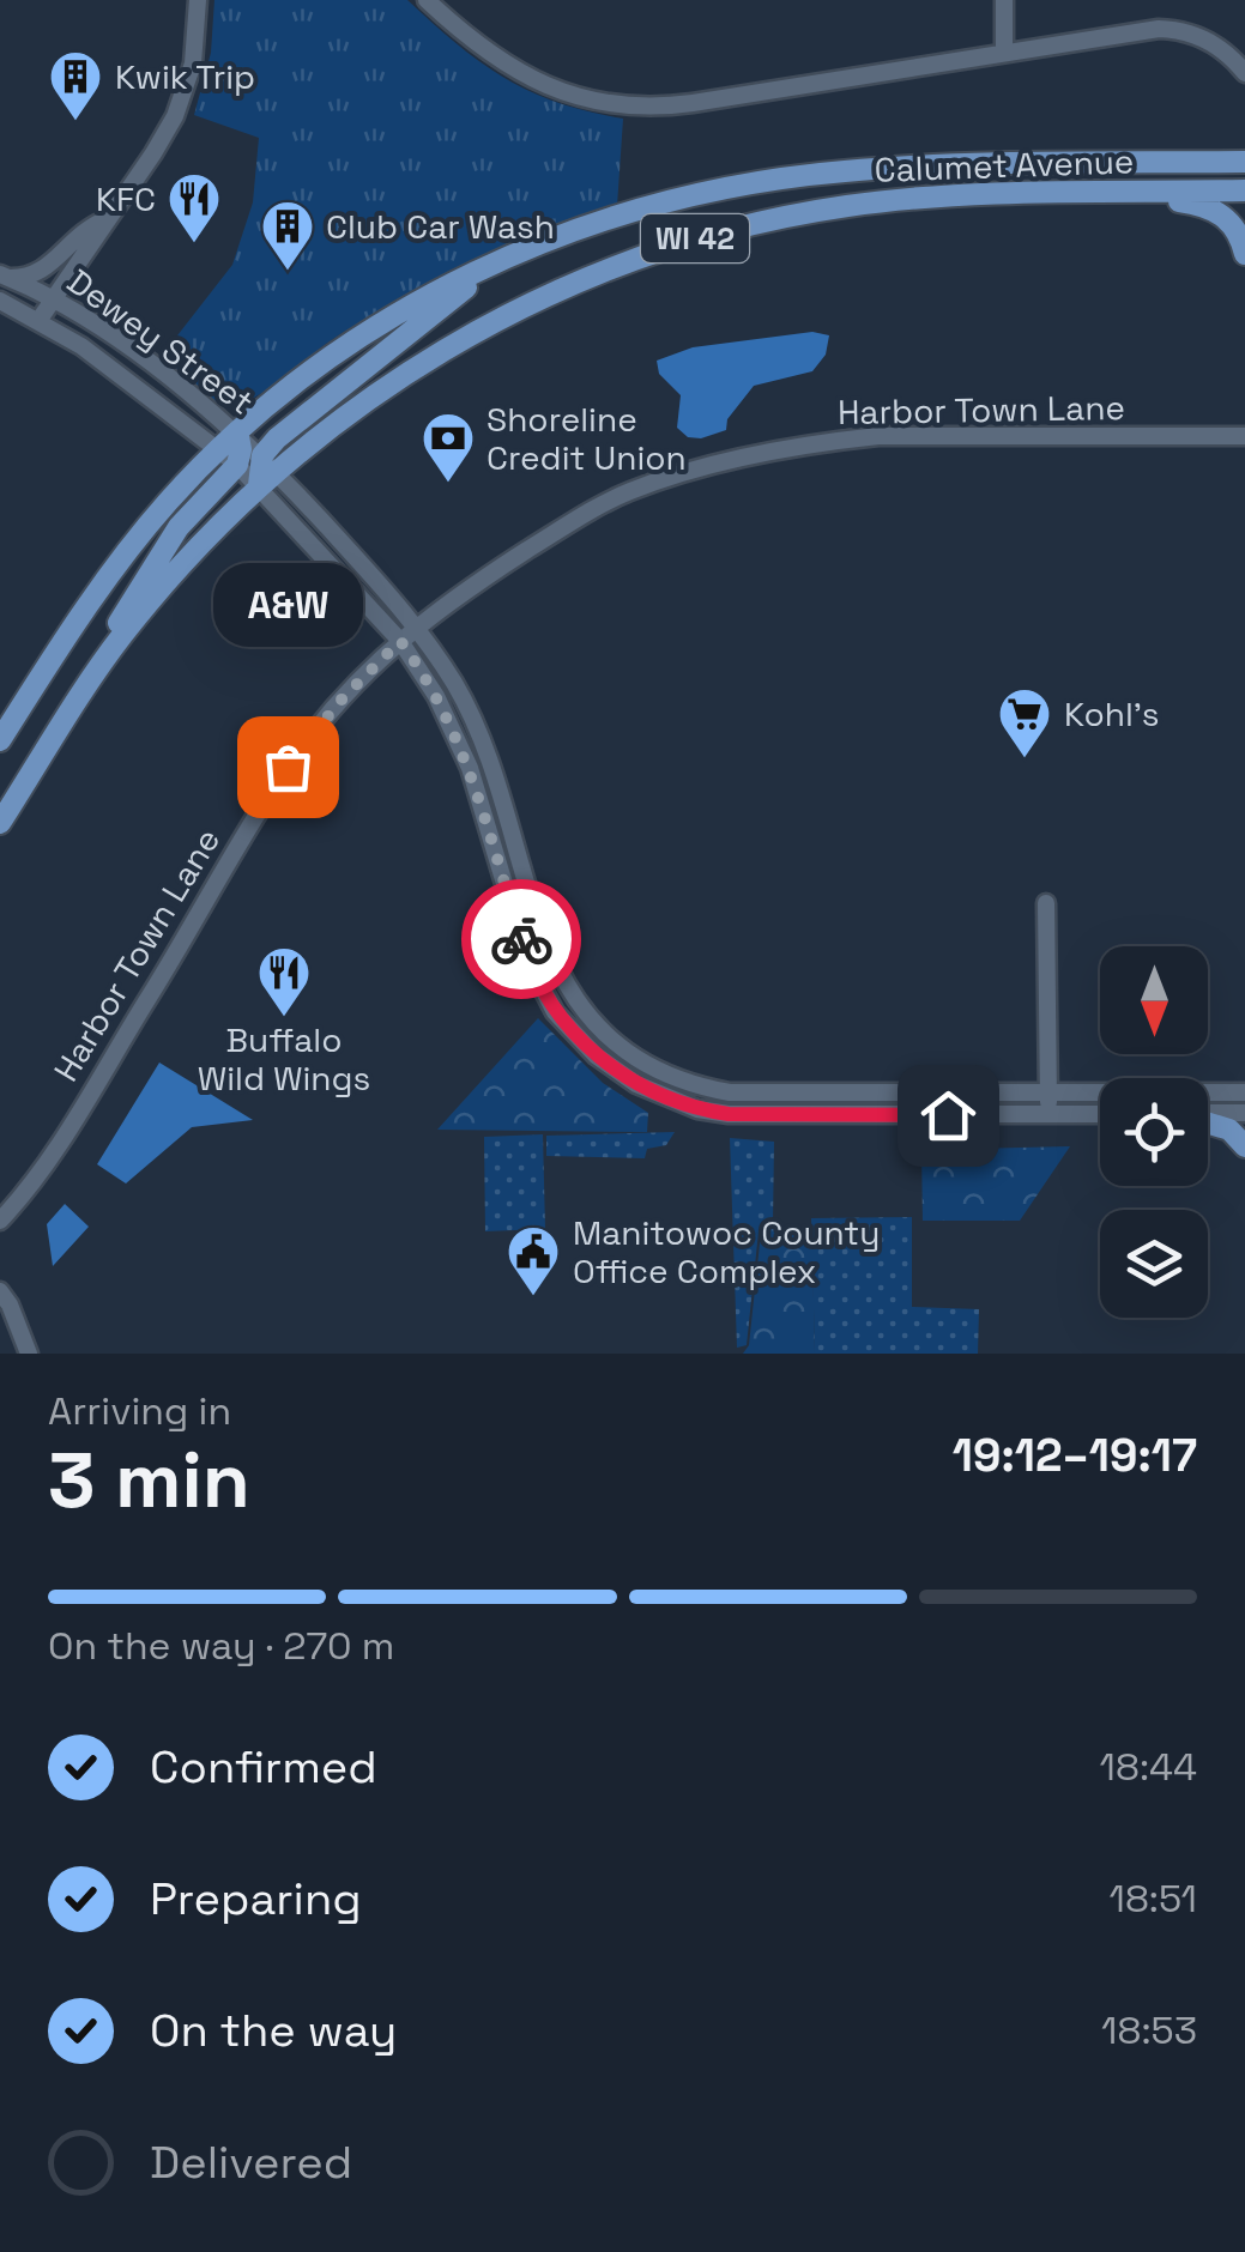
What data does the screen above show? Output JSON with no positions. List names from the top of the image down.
{
  "streets": {
    "main road": ["Calumet Avenue", "WI 42"],
    "street": ["Dewey Street", "Harbor Town Lane"]
  },
  "crossings": [
    ["Calumet Avenue", "Dewey Street"],
    ["Dewey Street", "Harbor Town Lane"]
  ],
  "places": {
    "building": ["Kwik Trip", "Club Car Wash"],
    "restaurant": ["KFC", "Buffalo Wild Wings"],
    "bank": ["Shoreline Credit Union"],
    "supermarket": ["Kohl's"],
    "other": ["A&W"],
    "public building": ["Manitowoc County Office Complex"]
  },
  "north": "bottom",
  "page": {
    "bubble": "A&W",
    "heading": ["3 min", "Arriving in", "19:12–19:17"],
    "bar": "On the way · 270 m",
    "list": [
      ["Confirmed", "18:44"],
      ["Preparing", "18:51"],
      ["On the way", "18:53"],
      "Delivered"
    ]
  }
}
